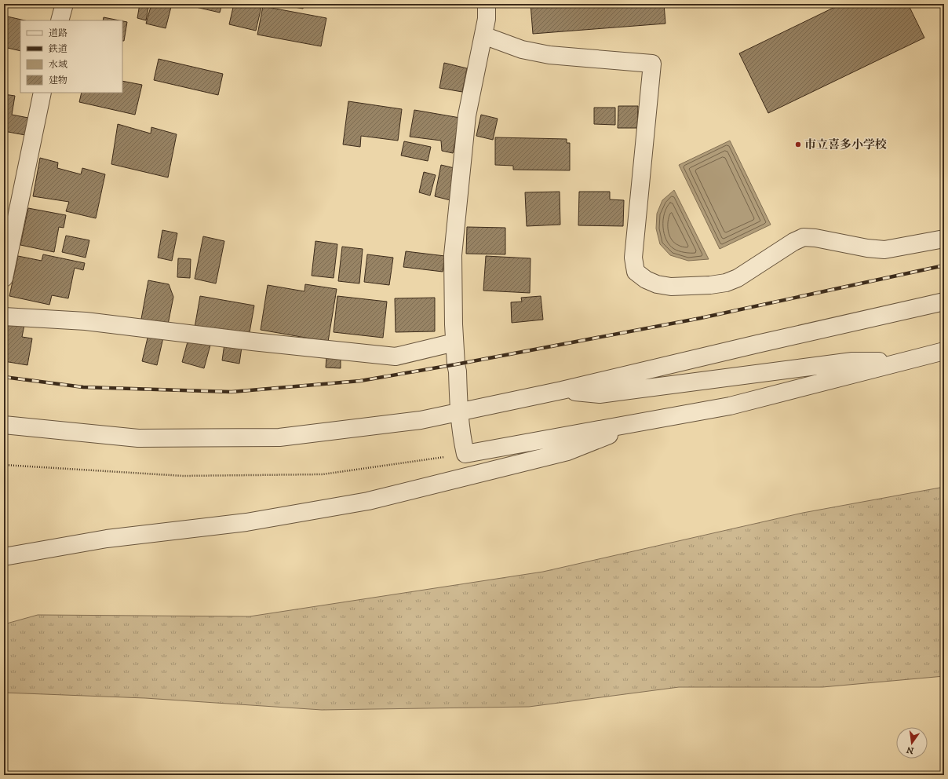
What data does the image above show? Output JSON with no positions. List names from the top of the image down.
{
  "places": ["市立喜多小学校"],
  "legend": [
    "道路",
    "鉄道",
    "水域",
    "建物"
  ],
  "north": "bottom"
}
